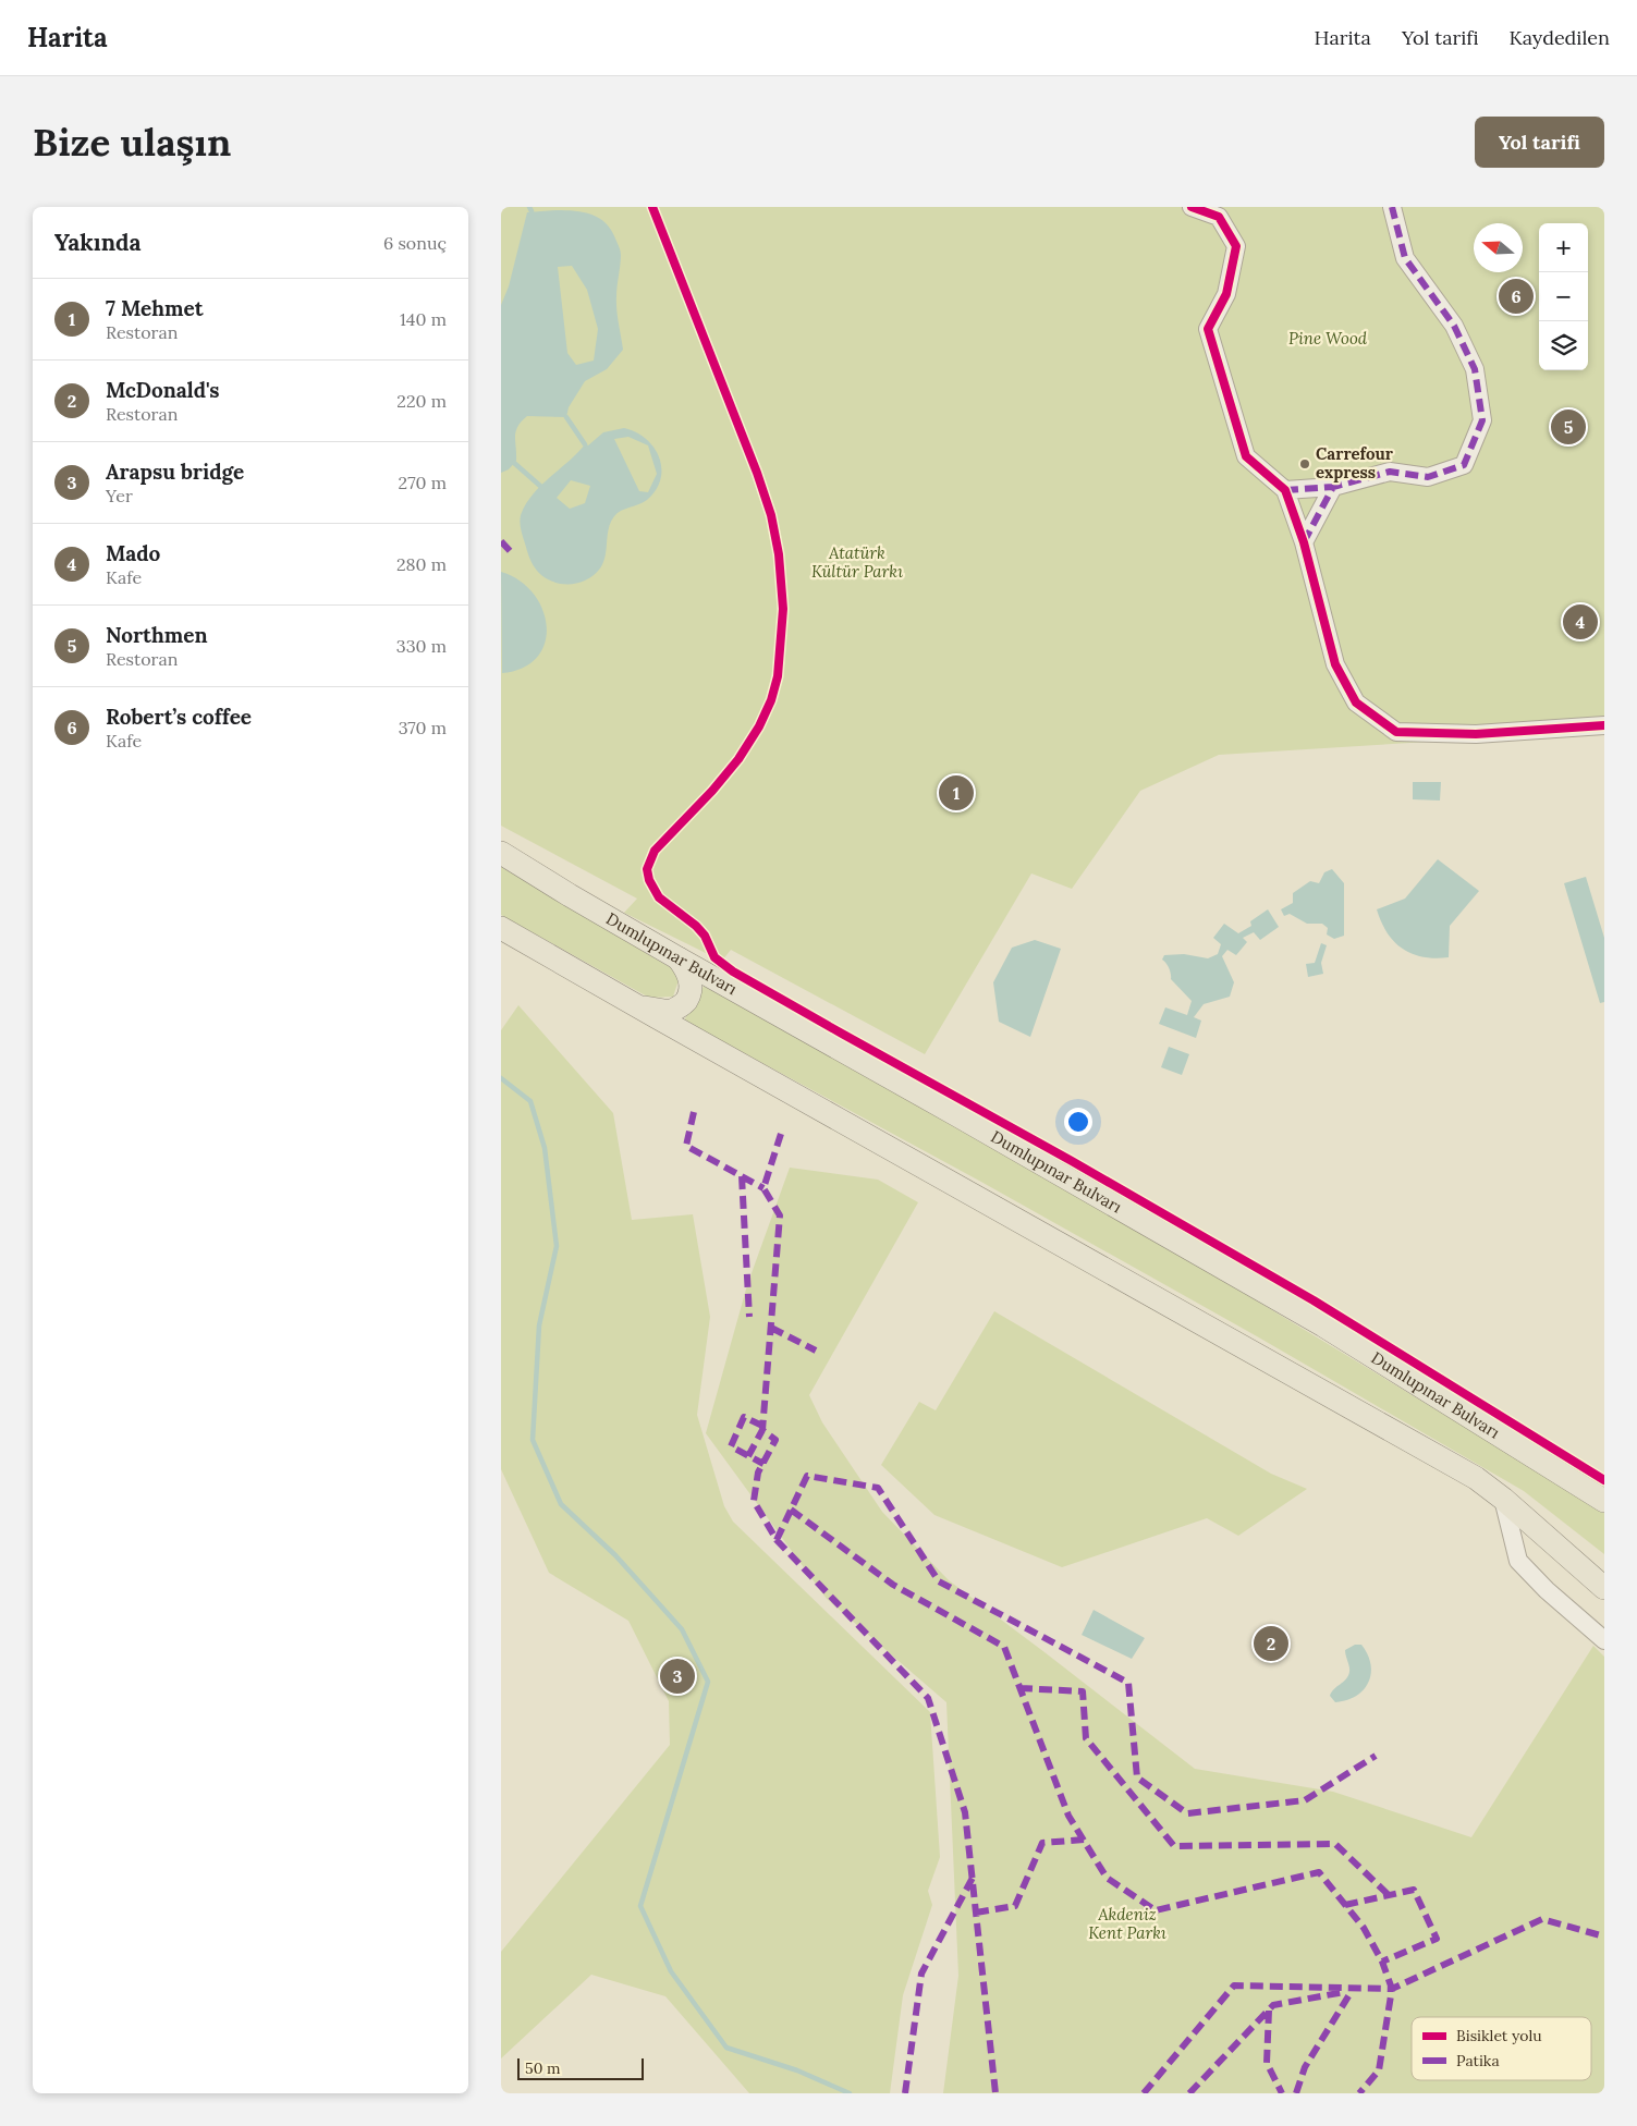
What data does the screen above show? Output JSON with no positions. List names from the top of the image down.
{
  "streets": {
    "main road": ["Dumlupınar Bulvarı"]
  },
  "parks": ["Pine Wood", "Atatürk Kültür Parkı", "Akdeniz Kent Parkı"],
  "places": ["Carrefour express"],
  "legend": ["Bisiklet yolu", "Patika"],
  "scale_bar": "50 m",
  "north": "left",
  "page": {
    "header": "Harita",
    "nav": ["Harita", "Yol tarifi", "Kaydedilen"],
    "buttons": "Yol tarifi",
    "title": "Bize ulaşın",
    "heading": ["Yakında", "6 sonuç"],
    "map_buttons": ["+", "−"],
    "pins": [
      "6",
      "5",
      "4",
      "1",
      "2",
      "3"
    ],
    "list": [
      {
        "mark": "1",
        "name": "7 Mehmet",
        "note": "Restoran",
        "value": "140 m"
      },
      {
        "mark": "2",
        "name": "McDonald's",
        "note": "Restoran",
        "value": "220 m"
      },
      {
        "mark": "3",
        "name": "Arapsu bridge",
        "note": "Yer",
        "value": "270 m"
      },
      {
        "mark": "4",
        "name": "Mado",
        "note": "Kafe",
        "value": "280 m"
      },
      {
        "mark": "5",
        "name": "Northmen",
        "note": "Restoran",
        "value": "330 m"
      },
      {
        "mark": "6",
        "name": "Robert’s coffee",
        "note": "Kafe",
        "value": "370 m"
      }
    ],
    "scale": "50 m"
  }
}
